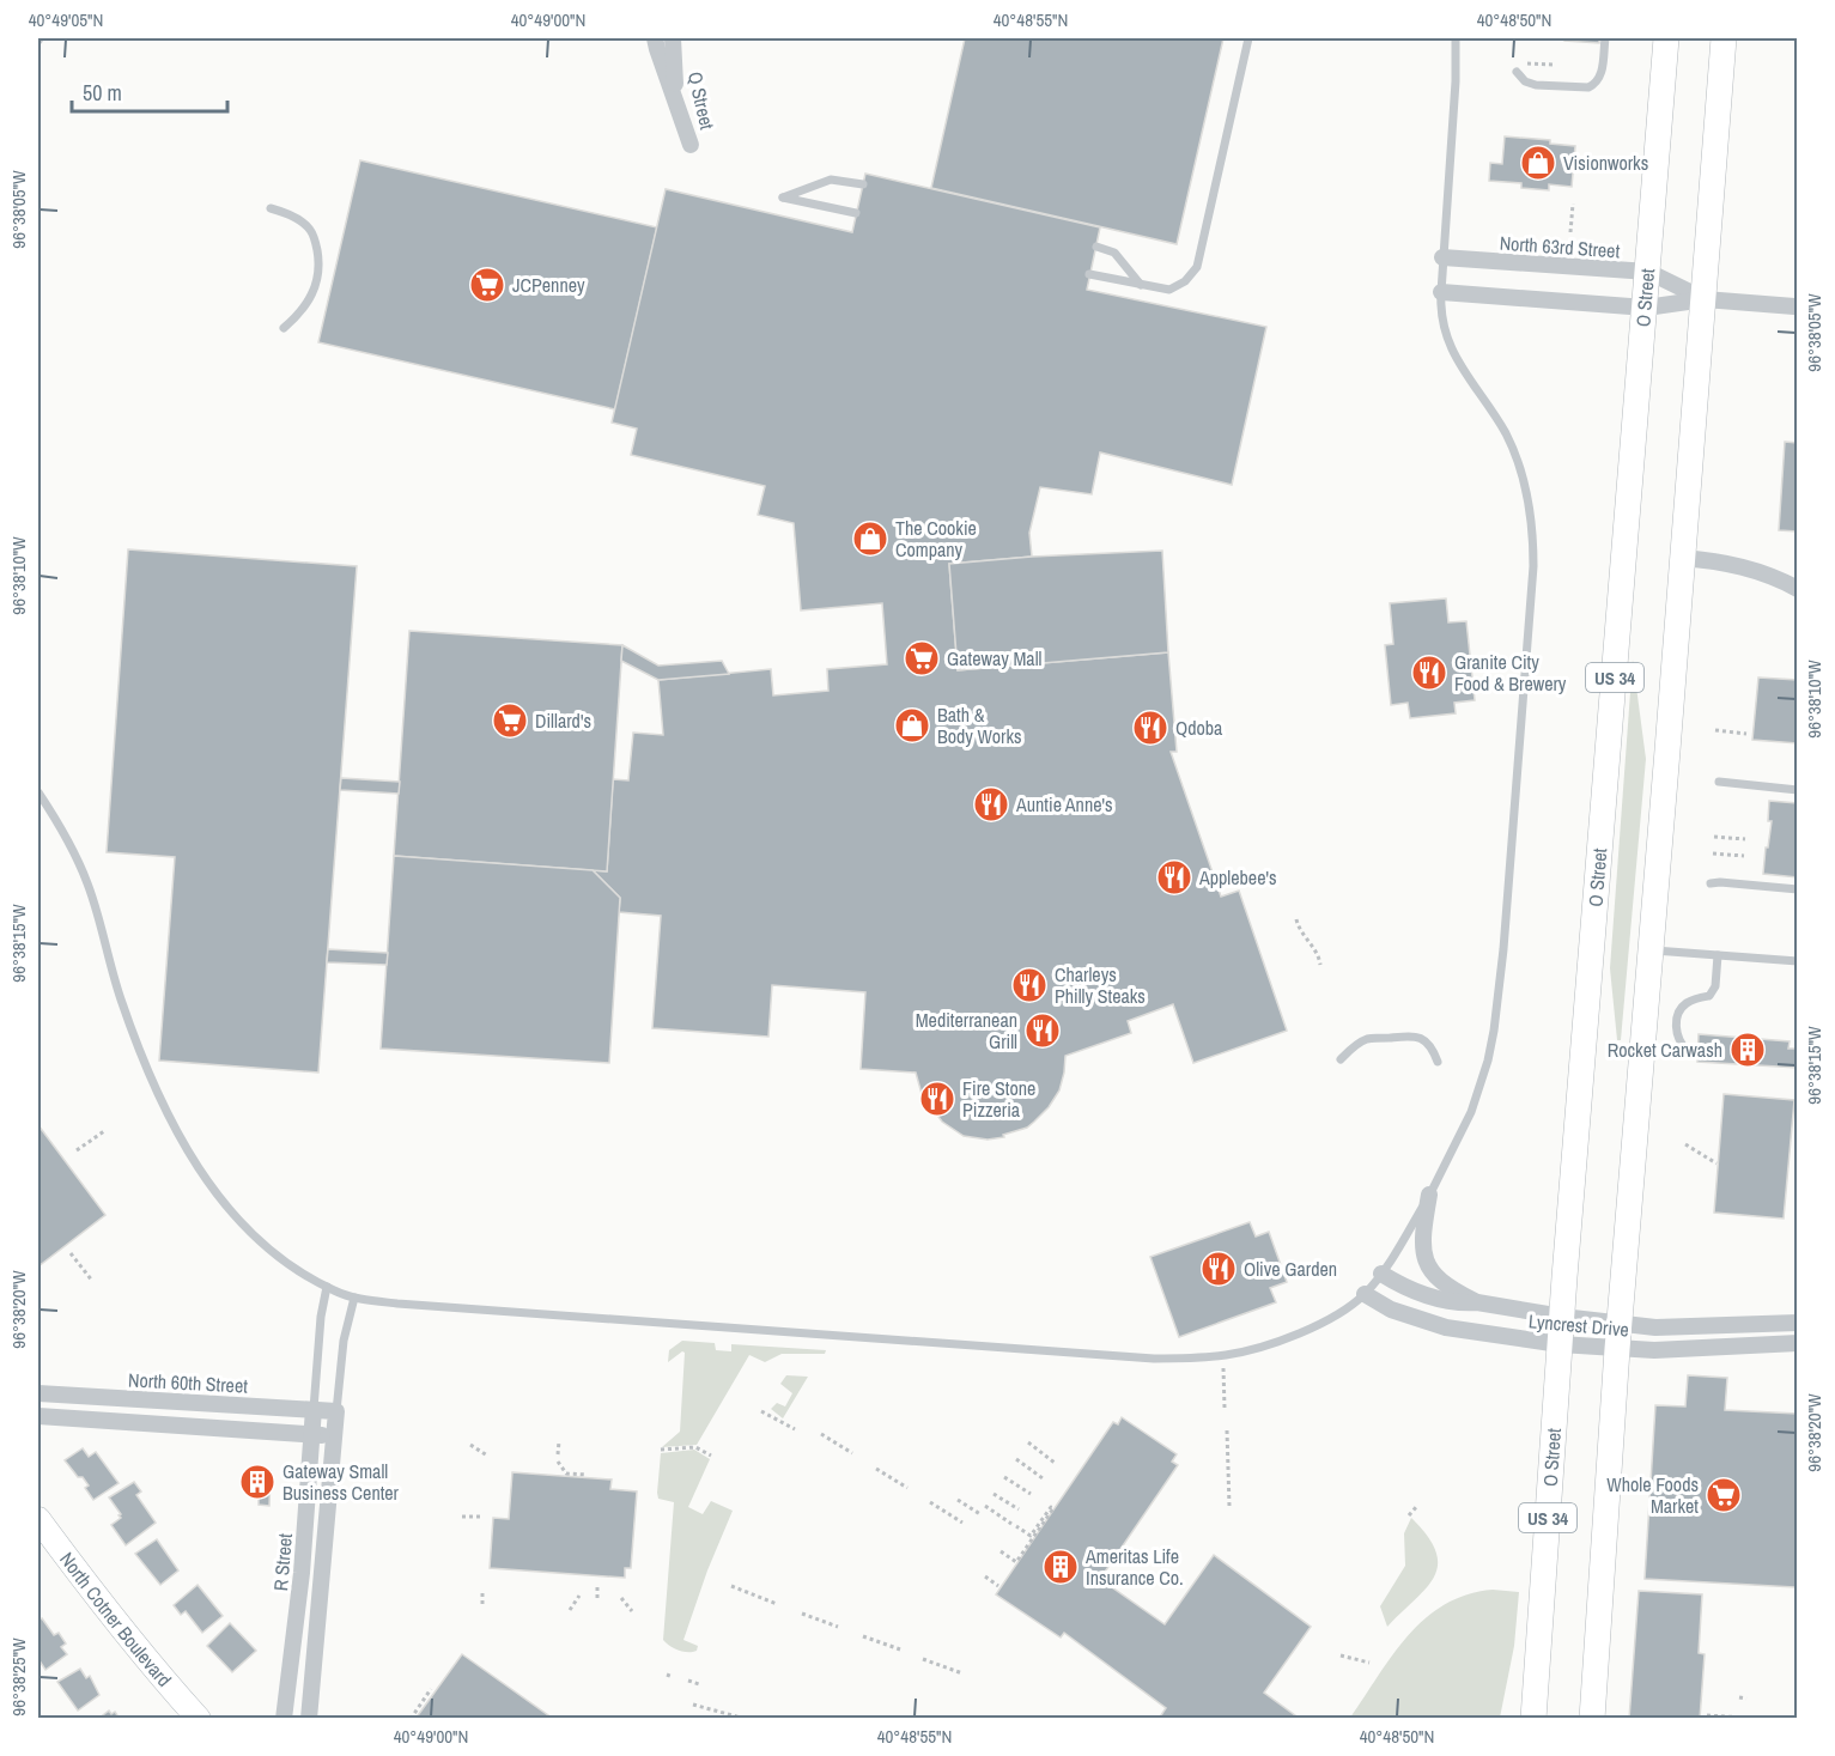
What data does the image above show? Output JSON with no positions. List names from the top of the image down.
{
  "streets": {
    "main road": ["O Street", "US 34", "North Cotner Boulevard"],
    "street": [
      "Q Street",
      "North 63rd Street",
      "Lyncrest Drive",
      "North 60th Street",
      "R Street"
    ]
  },
  "crossings": [
    ["North 63rd Street", "O Street"],
    ["North 63rd Street", "US 34"],
    ["O Street", "Lyncrest Drive"],
    ["US 34", "Lyncrest Drive"],
    ["North 60th Street", "R Street"]
  ],
  "places": {
    "shop": ["Visionworks", "The Cookie Company", "Bath & Body Works"],
    "supermarket": [
      "JCPenney",
      "Gateway Mall",
      "Dillard's",
      "Whole Foods Market"
    ],
    "restaurant": [
      "Granite City Food & Brewery",
      "Qdoba",
      "Auntie Anne's",
      "Applebee's",
      "Charleys Philly Steaks",
      "Mediterranean Grill",
      "Fire Stone Pizzeria",
      "Olive Garden"
    ],
    "building": ["Rocket Carwash", "Gateway Small Business Center", "Ameritas Life Insurance Co."]
  },
  "scale_bar": "50 m",
  "coordinates": [
    "40°49'05\"N",
    "40°49'00\"N",
    "40°48'55\"N",
    "40°48'50\"N",
    "96°38'05\"W",
    "96°38'10\"W",
    "96°38'15\"W",
    "96°38'20\"W",
    "96°38'25\"W"
  ]
}
